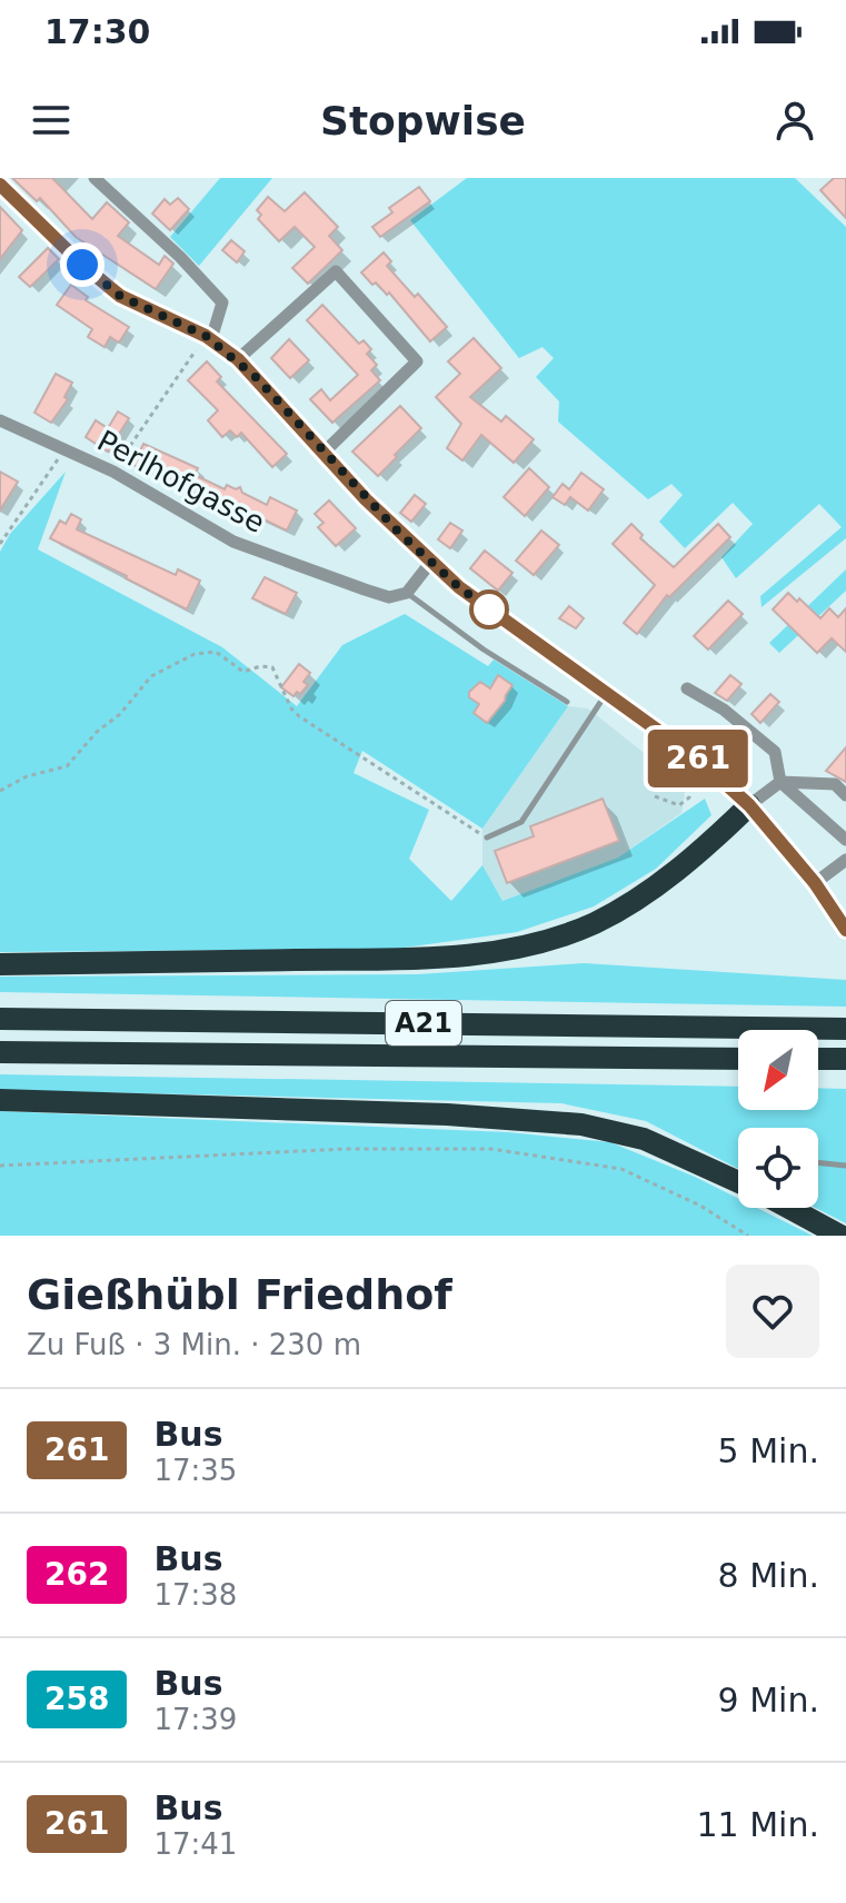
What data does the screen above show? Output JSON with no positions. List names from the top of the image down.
{
  "streets": {
    "highway": ["A21"],
    "street": ["Perlhofgasse"]
  },
  "lines": ["bus line 261"],
  "north": "bottom left",
  "page": {
    "status": "17:30",
    "header": "Stopwise",
    "on_map": "261",
    "heading": ["Gießhübl Friedhof", "Zu Fuß · 3 Min. · 230 m"],
    "list": [
      {
        "mark": "261",
        "name": "Bus",
        "note": "17:35",
        "value": "5 Min."
      },
      {
        "mark": "262",
        "name": "Bus",
        "note": "17:38",
        "value": "8 Min."
      },
      {
        "mark": "258",
        "name": "Bus",
        "note": "17:39",
        "value": "9 Min."
      },
      {
        "mark": "261",
        "name": "Bus",
        "note": "17:41",
        "value": "11 Min."
      }
    ]
  }
}
